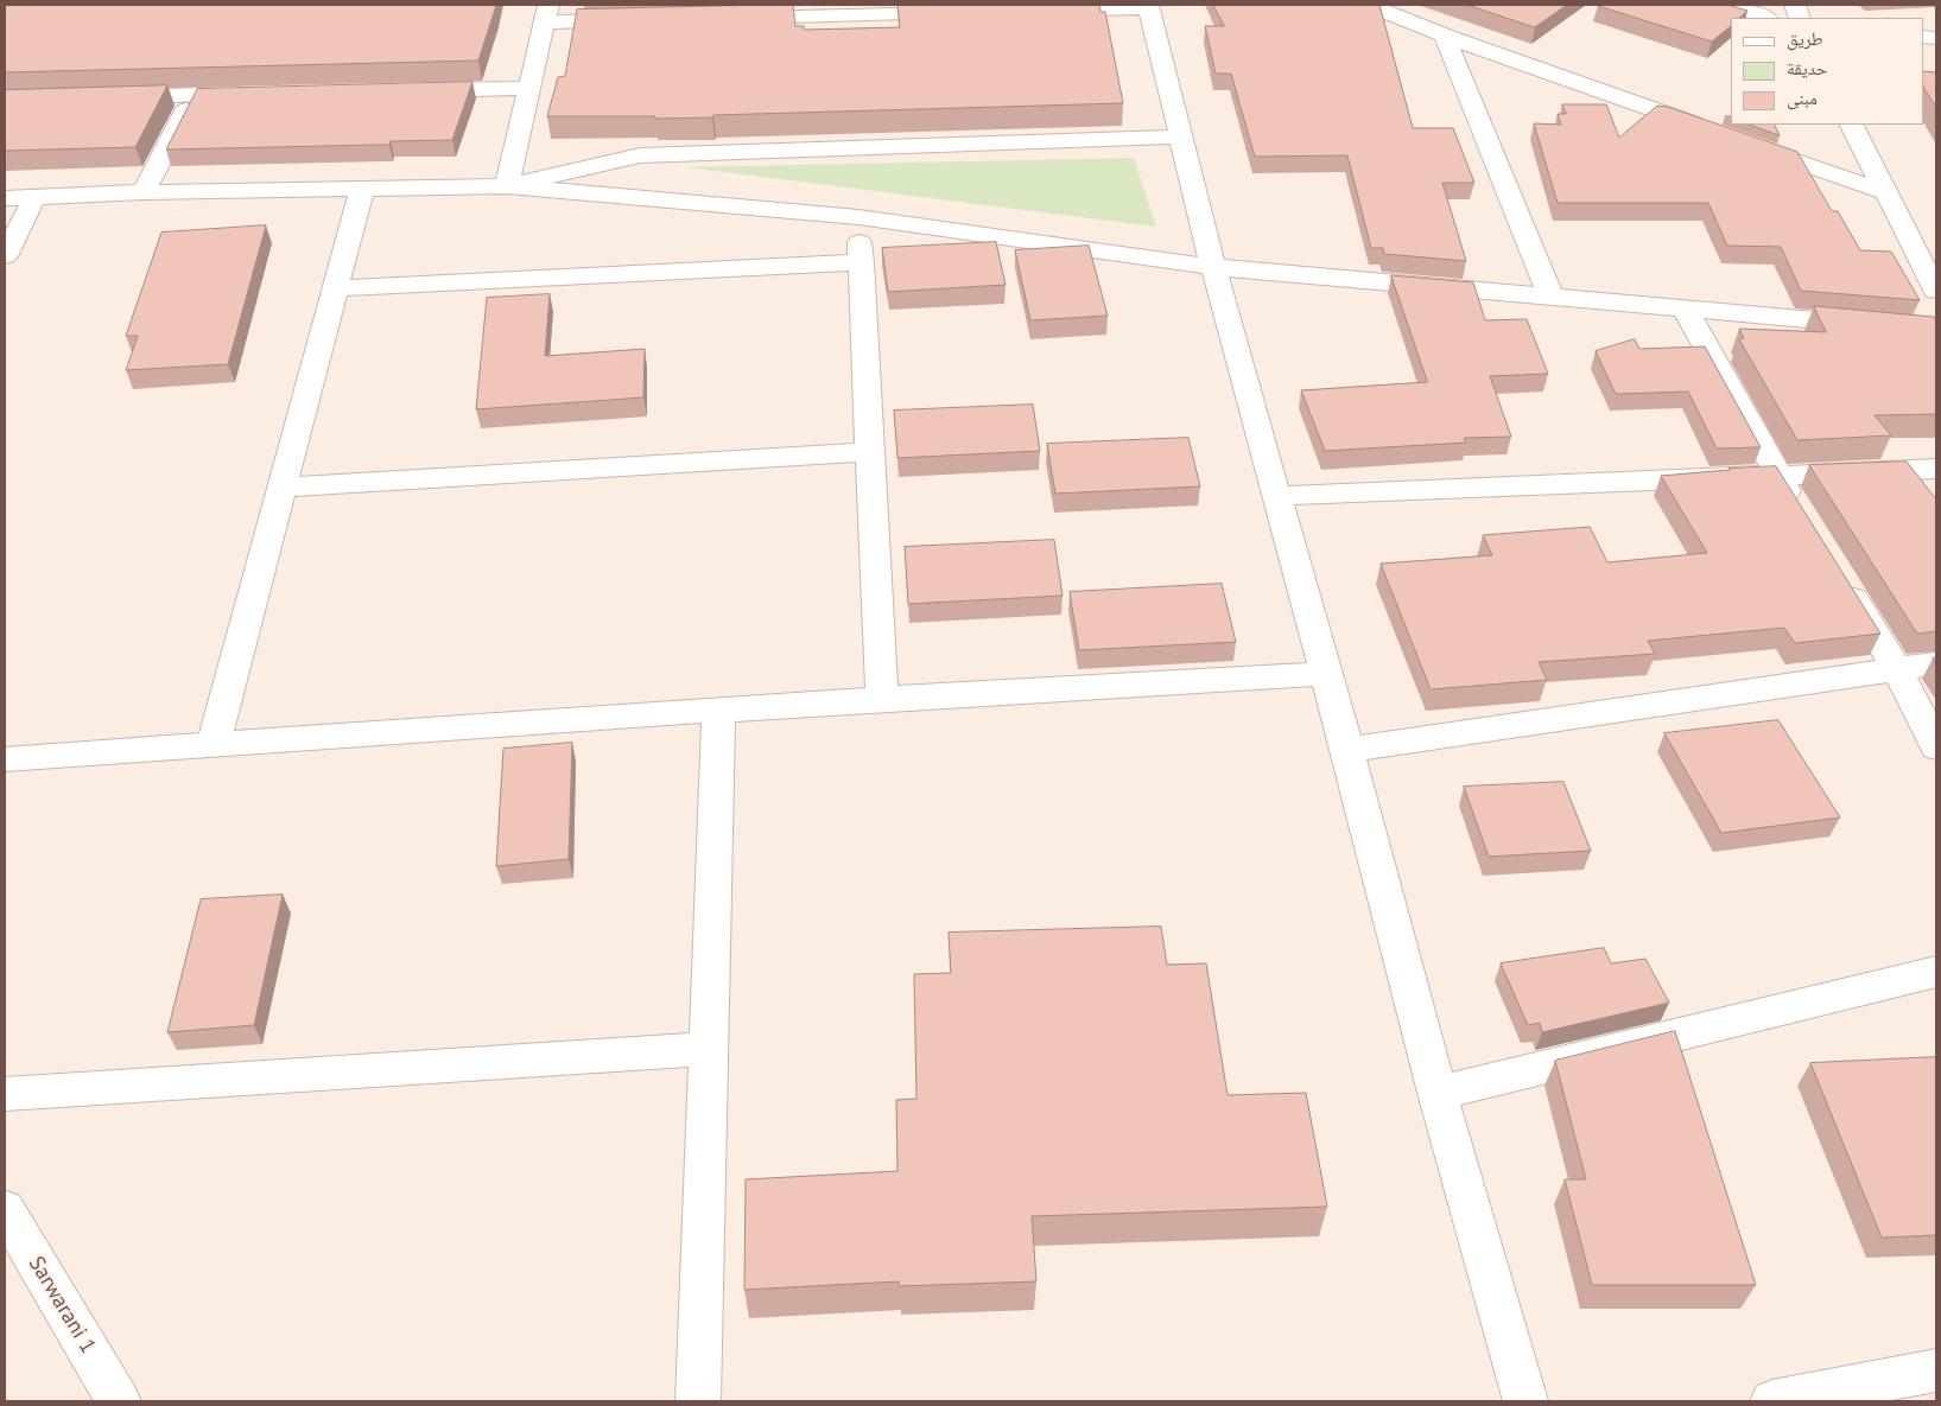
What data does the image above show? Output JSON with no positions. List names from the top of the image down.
{
  "streets": {
    "street": ["Sarwarani 1"]
  },
  "legend": ["طريق", "حديقة", "مبنى"]
}
